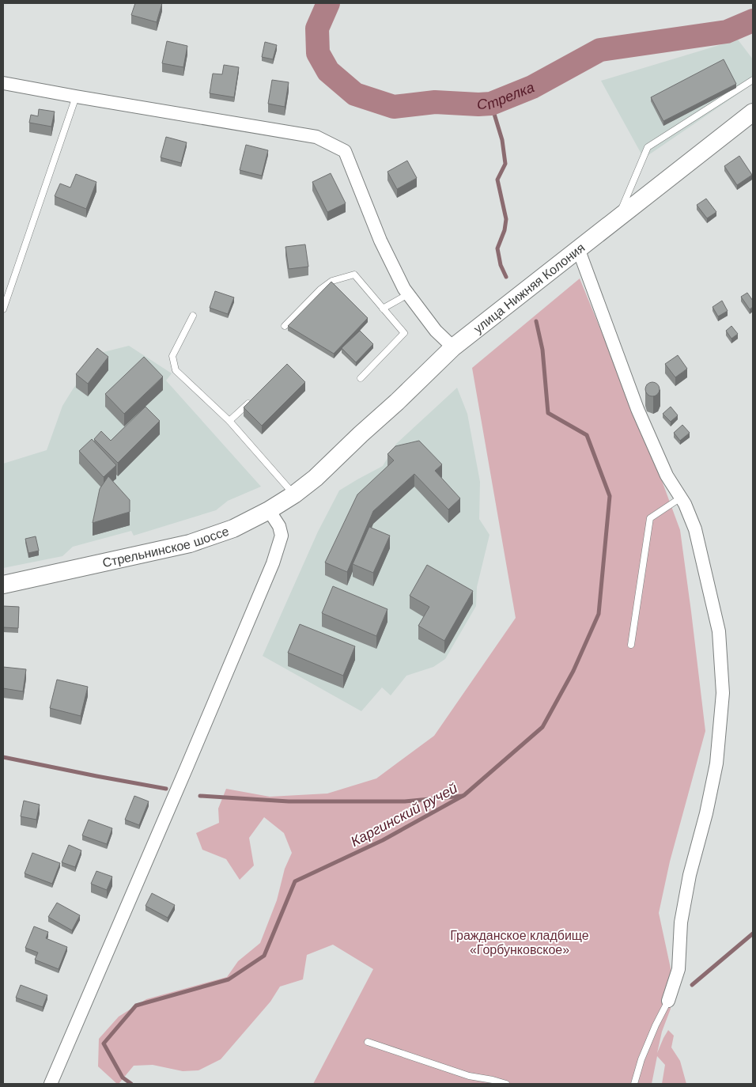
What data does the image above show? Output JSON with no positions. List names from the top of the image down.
{
  "streets": {
    "main road": ["улица Нижняя Колония", "Стрельнинское шоссе"]
  },
  "crossings": [
    ["улица Нижняя Колония", "Стрельнинское шоссе"]
  ],
  "water": ["Стрелка", "Каргинский ручей"],
  "parks": ["Гражданское кладбище «Горбунковское»"]
}
